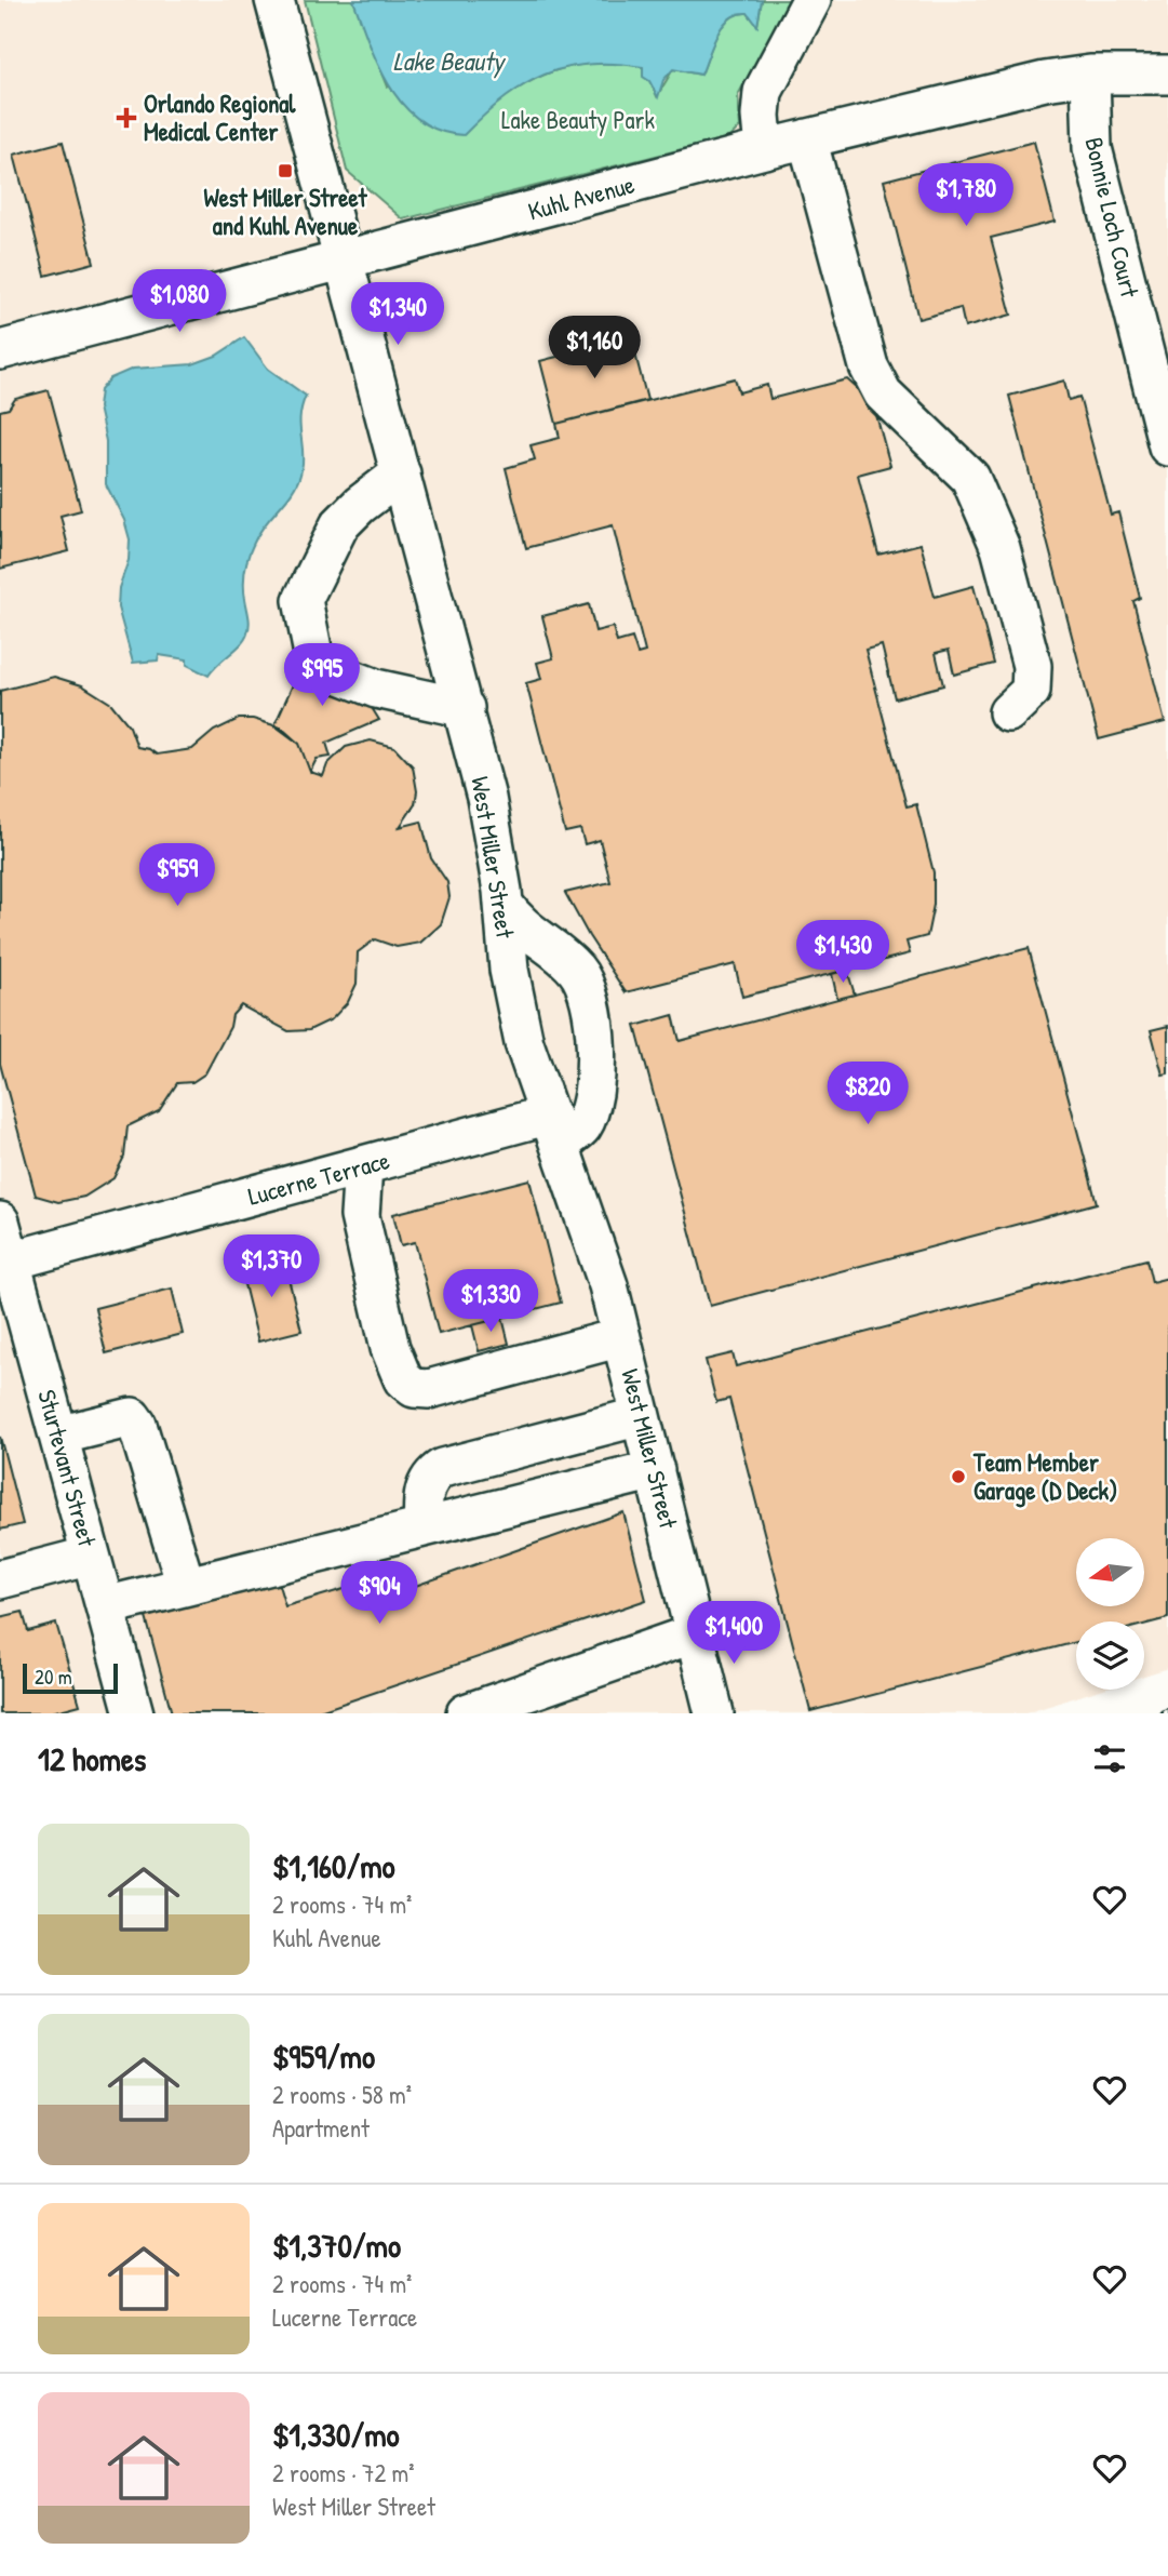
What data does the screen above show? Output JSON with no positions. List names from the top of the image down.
{
  "streets": {
    "street": [
      "Kuhl Avenue",
      "Bonnie Loch Court",
      "West Miller Street",
      "Lucerne Terrace",
      "Sturtevant Street"
    ]
  },
  "crossings": [
    ["Kuhl Avenue", "Bonnie Loch Court"],
    ["Kuhl Avenue", "West Miller Street"],
    ["West Miller Street", "Lucerne Terrace"],
    ["Lucerne Terrace", "Sturtevant Street"]
  ],
  "water": ["Lake Beauty"],
  "parks": ["Lake Beauty Park"],
  "places": {
    "health": ["Orlando Regional Medical Center"],
    "transit": ["West Miller Street and Kuhl Avenue"],
    "other": ["Team Member Garage (D Deck)"]
  },
  "scale_bar": "20 m",
  "north": "left",
  "page": {
    "price": [
      "$1,780",
      "$1,080",
      "$1,340",
      "$1,160",
      "$995",
      "$959",
      "$1,430",
      "$820",
      "$1,370",
      "$1,330",
      "$904",
      "$1,400"
    ],
    "scale": "20 m",
    "heading": "12 homes",
    "list": [
      {
        "name": "$1,160/mo",
        "note": "2 rooms · 74 m² · Kuhl Avenue"
      },
      {
        "name": "$959/mo",
        "note": "2 rooms · 58 m² · Apartment"
      },
      {
        "name": "$1,370/mo",
        "note": "2 rooms · 74 m² · Lucerne Terrace"
      },
      {
        "name": "$1,330/mo",
        "note": "2 rooms · 72 m² · West Miller Street"
      }
    ]
  }
}
